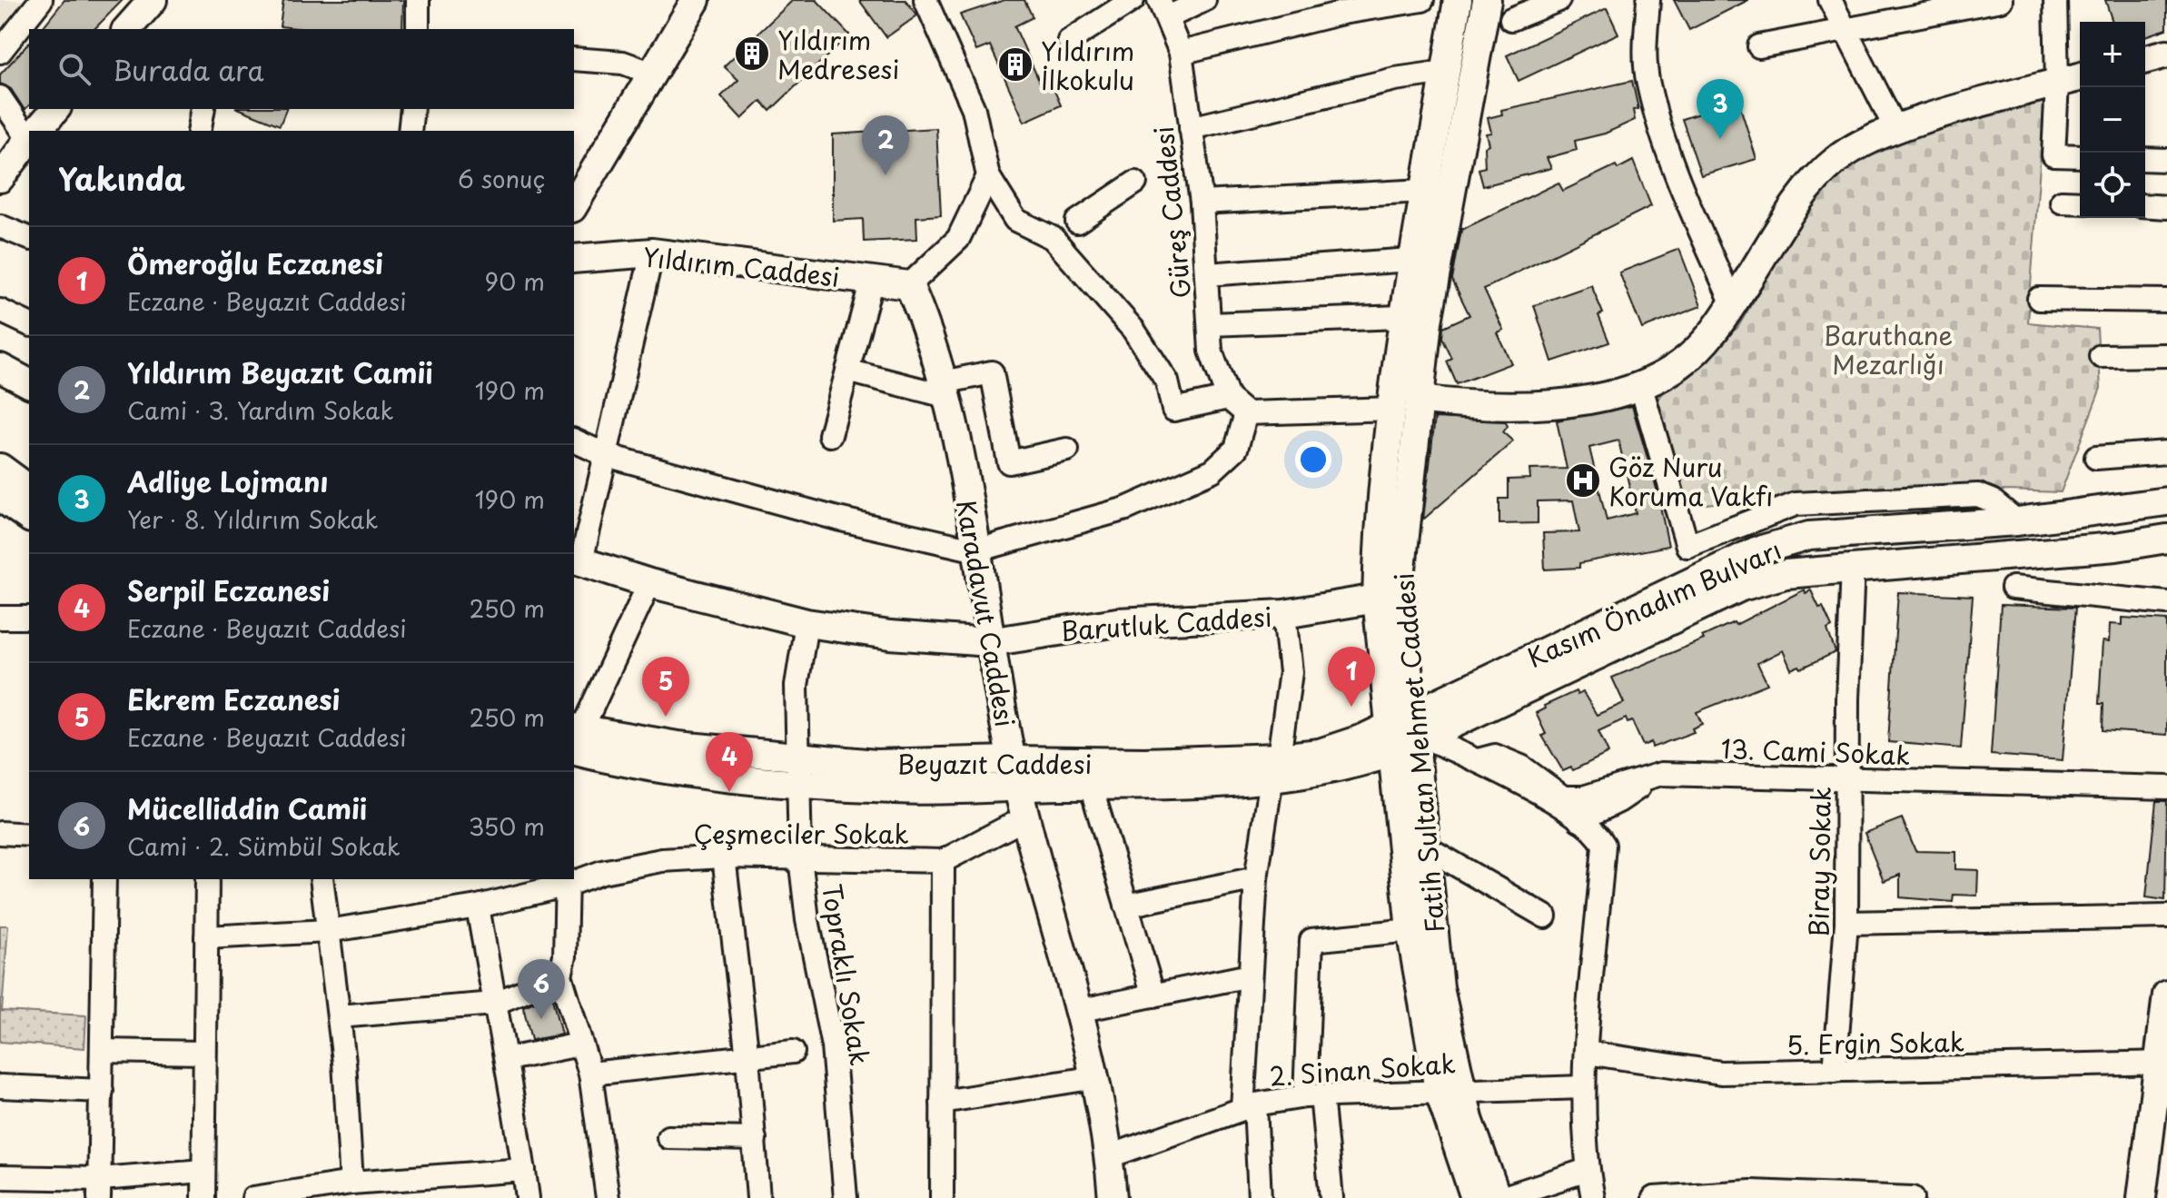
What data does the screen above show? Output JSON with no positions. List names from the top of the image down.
{
  "streets": {
    "main road": [
      "Yıldırım Caddesi",
      "Kasım Önadım Bulvarı",
      "Karadavut Caddesi",
      "Barutluk Caddesi",
      "Fatih Sultan Mehmet Caddesi",
      "Beyazıt Caddesi"
    ],
    "street": [
      "Güreş Caddesi",
      "13. Cami Sokak",
      "Çeşmeciler Sokak",
      "Biray Sokak",
      "Topraklı Sokak",
      "5. Ergin Sokak",
      "2. Sinan Sokak"
    ]
  },
  "crossings": [
    ["Yıldırım Caddesi", "Karadavut Caddesi"],
    ["Kasım Önadım Bulvarı", "Fatih Sultan Mehmet Caddesi"],
    ["Kasım Önadım Bulvarı", "Beyazıt Caddesi"],
    ["Kasım Önadım Bulvarı", "Biray Sokak"],
    ["Karadavut Caddesi", "Barutluk Caddesi"],
    ["Karadavut Caddesi", "Beyazıt Caddesi"],
    ["Karadavut Caddesi", "Çeşmeciler Sokak"],
    ["Karadavut Caddesi", "2. Sinan Sokak"],
    ["Barutluk Caddesi", "Fatih Sultan Mehmet Caddesi"],
    ["Barutluk Caddesi", "Topraklı Sokak"],
    ["13. Cami Sokak", "Biray Sokak"],
    ["Fatih Sultan Mehmet Caddesi", "Beyazıt Caddesi"],
    ["Fatih Sultan Mehmet Caddesi", "2. Sinan Sokak"],
    ["Beyazıt Caddesi", "Topraklı Sokak"],
    ["Çeşmeciler Sokak", "Topraklı Sokak"],
    ["Biray Sokak", "5. Ergin Sokak"]
  ],
  "parks": ["Baruthane Mezarlığı"],
  "places": {
    "building": ["Yıldırım Medresesi", "Yıldırım İlkokulu"],
    "hospital": ["Göz Nuru Koruma Vakfı"]
  },
  "page": {
    "map_buttons": ["+", "−"],
    "search": "Burada ara",
    "pins": [
      "3",
      "2",
      "1",
      "5",
      "4",
      "6"
    ],
    "heading": ["Yakında", "6 sonuç"],
    "list": [
      {
        "mark": "1",
        "name": "Ömeroğlu Eczanesi",
        "note": "Eczane · Beyazıt Caddesi",
        "value": "90 m"
      },
      {
        "mark": "2",
        "name": "Yıldırım Beyazıt Camii",
        "note": "Cami · 3. Yardım Sokak",
        "value": "190 m"
      },
      {
        "mark": "3",
        "name": "Adliye Lojmanı",
        "note": "Yer · 8. Yıldırım Sokak",
        "value": "190 m"
      },
      {
        "mark": "4",
        "name": "Serpil Eczanesi",
        "note": "Eczane · Beyazıt Caddesi",
        "value": "250 m"
      },
      {
        "mark": "5",
        "name": "Ekrem Eczanesi",
        "note": "Eczane · Beyazıt Caddesi",
        "value": "250 m"
      },
      {
        "mark": "6",
        "name": "Mücelliddin Camii",
        "note": "Cami · 2. Sümbül Sokak",
        "value": "350 m"
      }
    ]
  }
}
